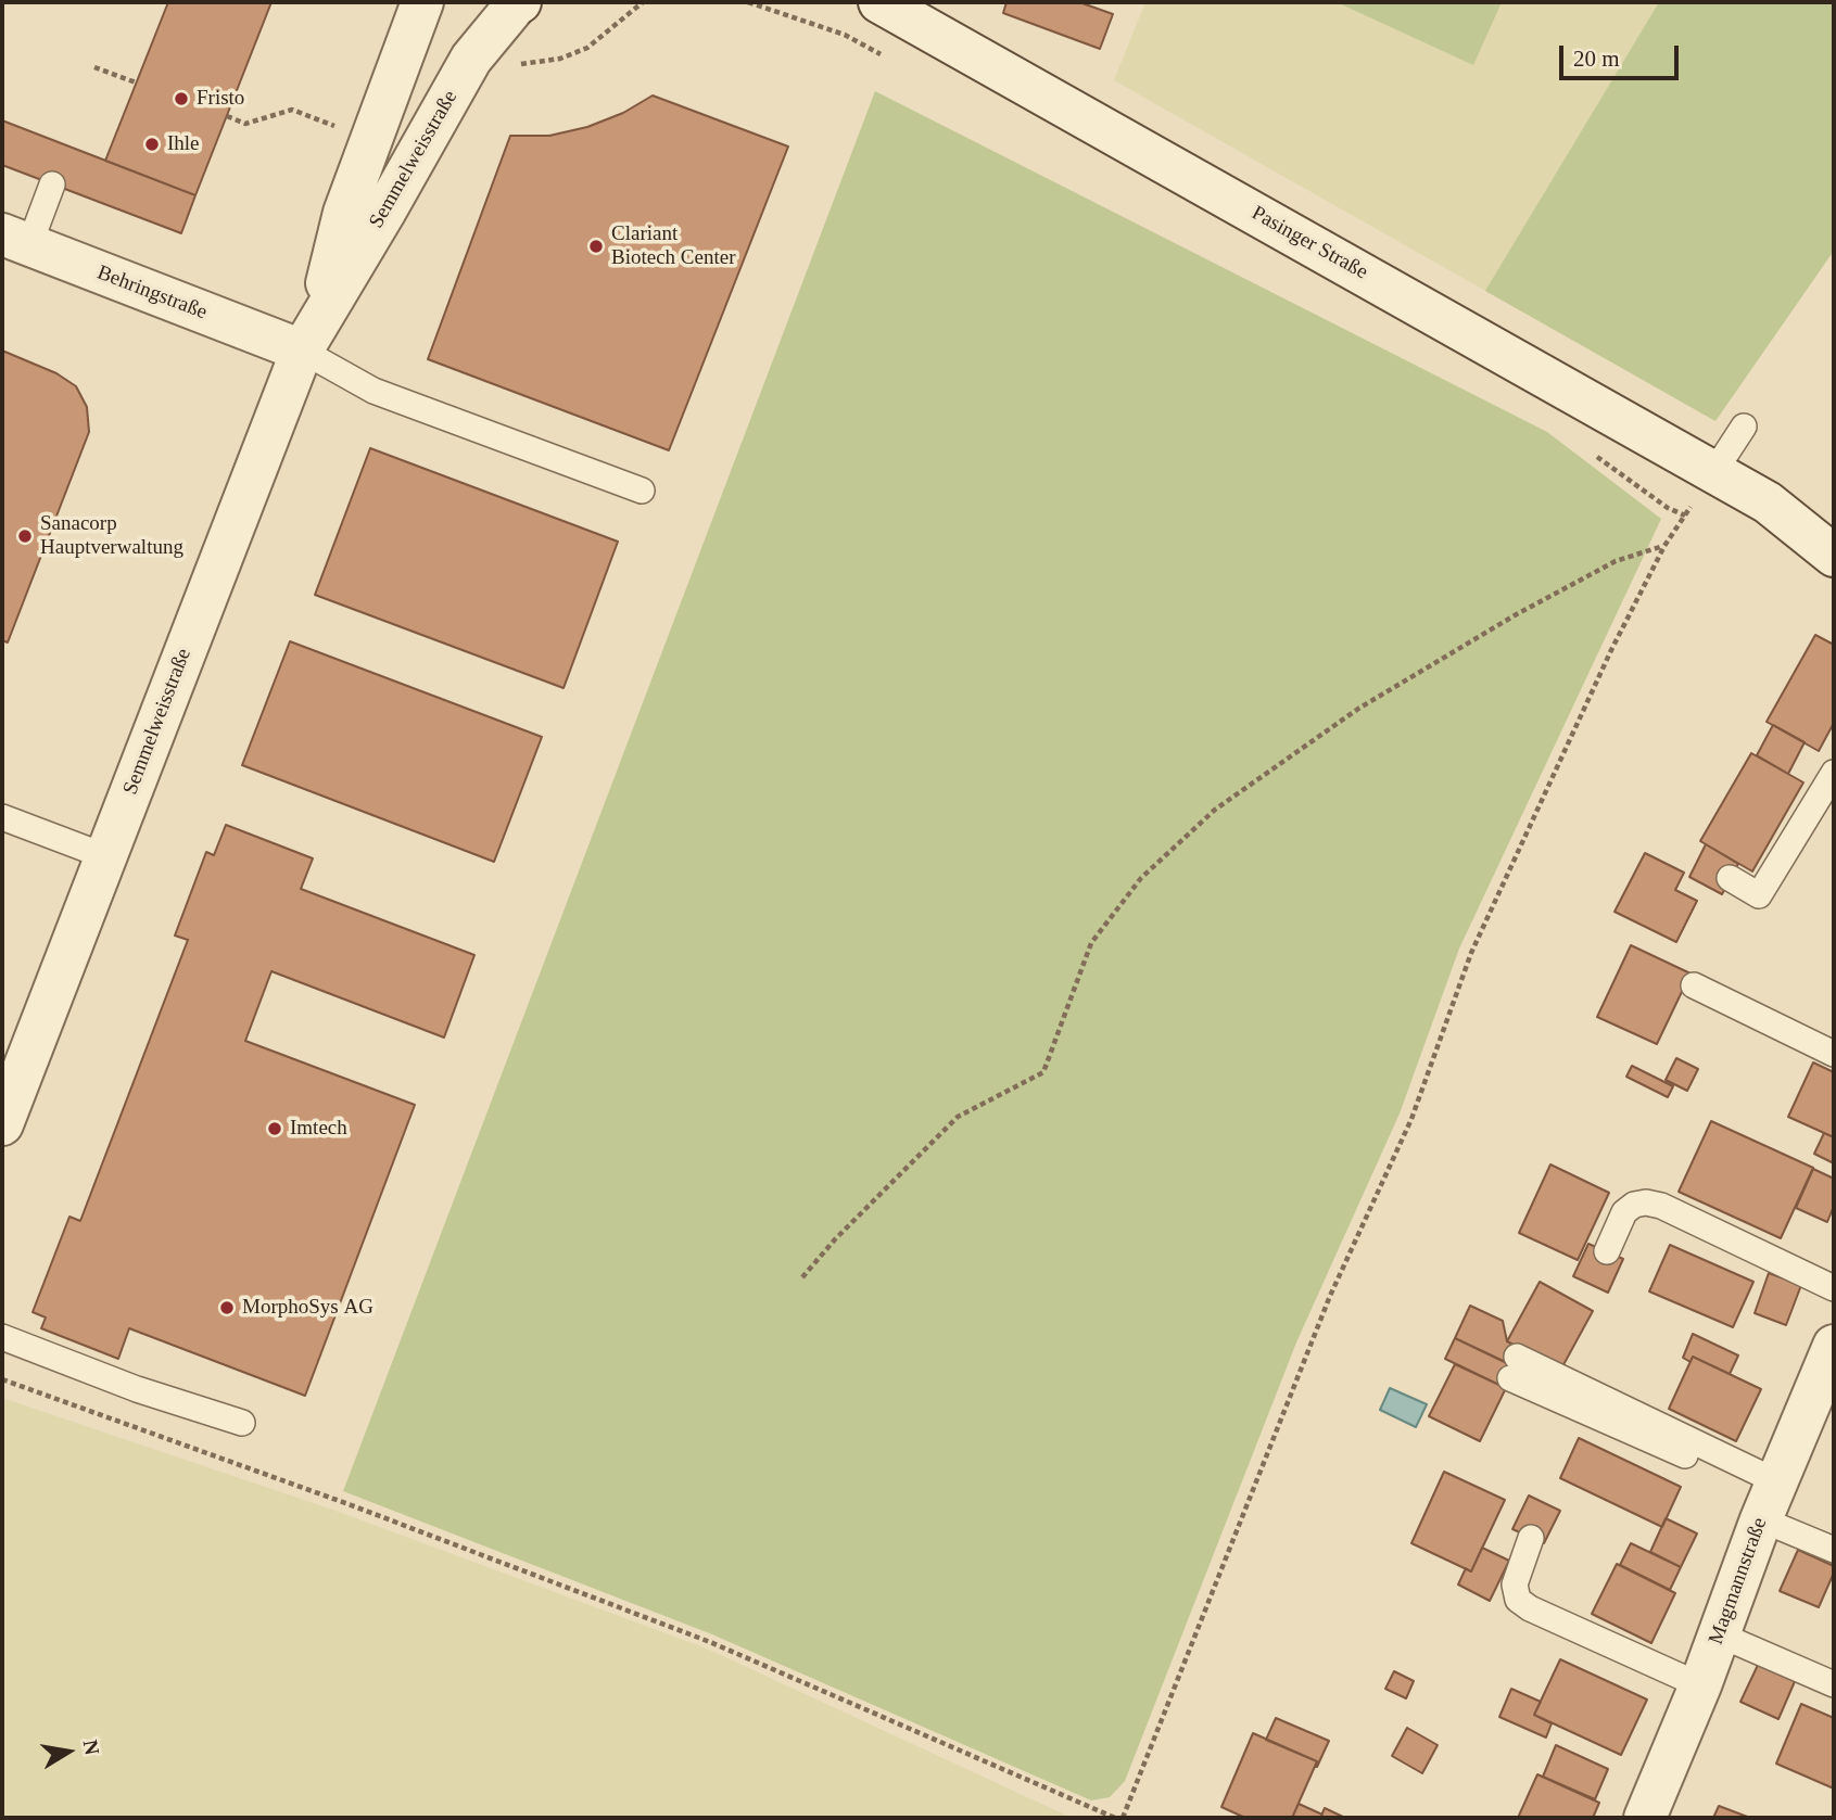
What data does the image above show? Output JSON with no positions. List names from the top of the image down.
{
  "streets": {
    "street": [
      "Semmelweisstraße",
      "Pasinger Straße",
      "Behringstraße",
      "Magmannstraße"
    ]
  },
  "crossings": [
    ["Semmelweisstraße", "Behringstraße"]
  ],
  "places": [
    "Fristo",
    "Ihle",
    "Clariant Biotech Center",
    "Sanacorp Hauptverwaltung",
    "Imtech",
    "MorphoSys AG"
  ],
  "scale_bar": "20 m",
  "north": "right"
}
